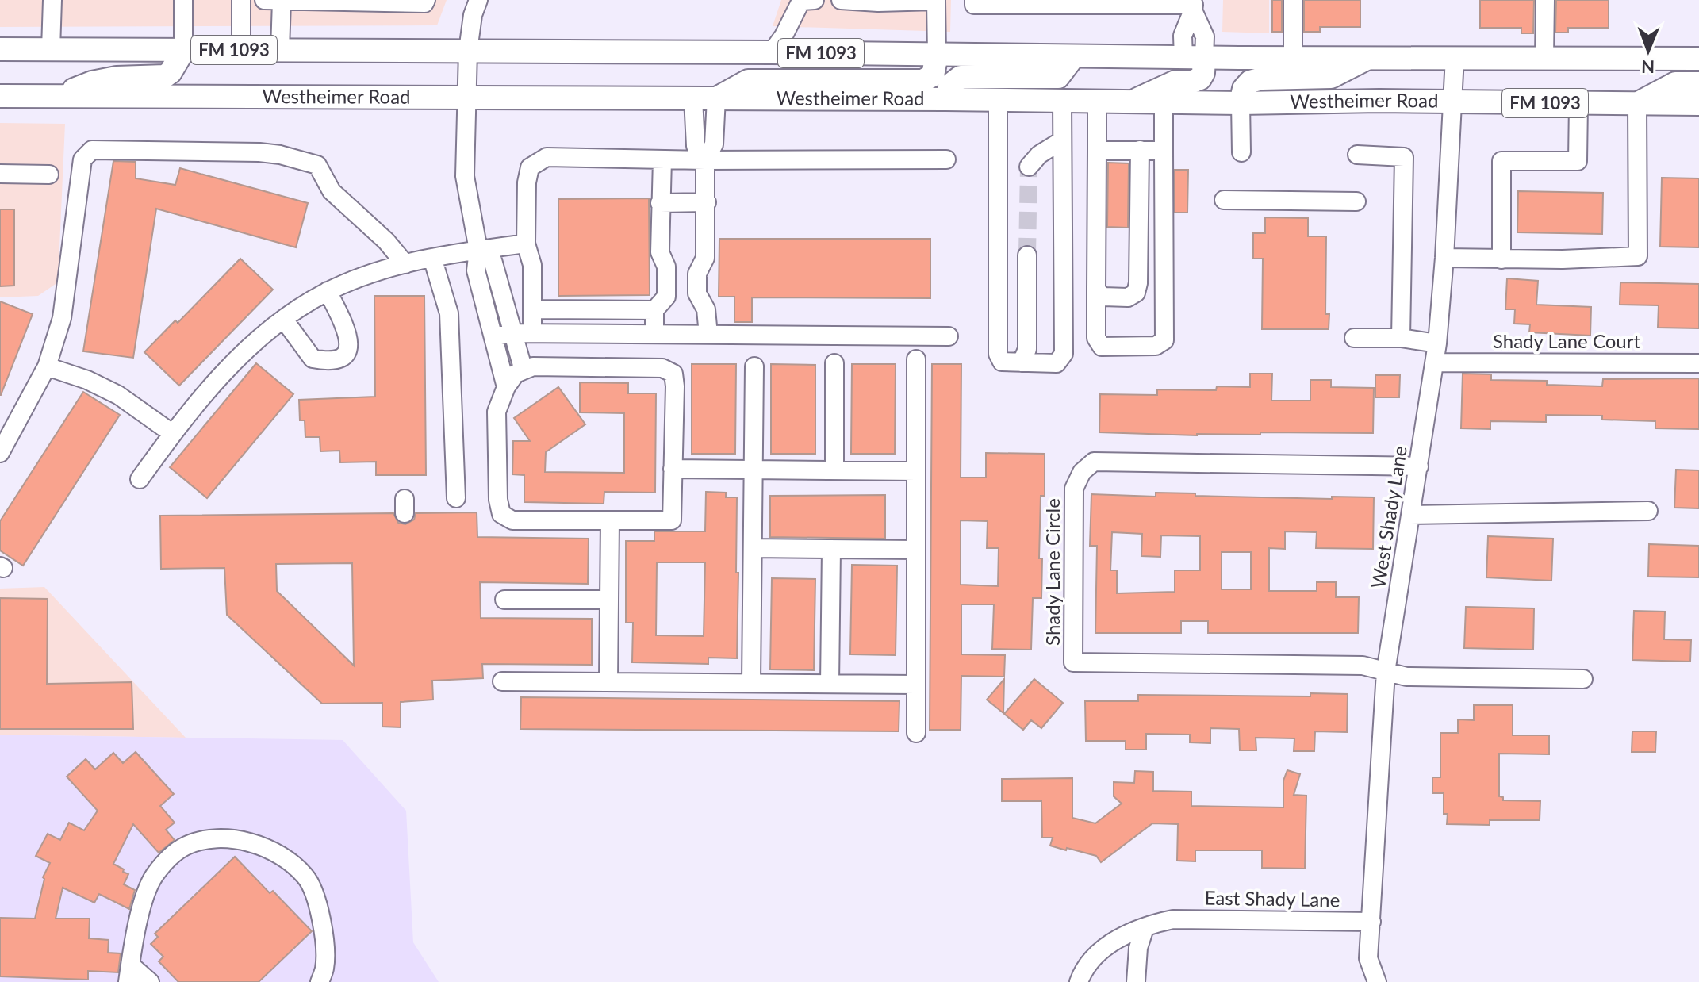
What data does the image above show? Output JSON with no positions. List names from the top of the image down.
{
  "streets": {
    "main road": ["FM 1093", "Westheimer Road"],
    "street": [
      "Shady Lane Court",
      "West Shady Lane",
      "Shady Lane Circle",
      "East Shady Lane"
    ]
  },
  "crossings": [
    ["FM 1093", "West Shady Lane"],
    ["Westheimer Road", "West Shady Lane"],
    ["Shady Lane Court", "West Shady Lane"],
    ["West Shady Lane", "Shady Lane Circle"],
    ["West Shady Lane", "East Shady Lane"]
  ],
  "north": "bottom"
}
